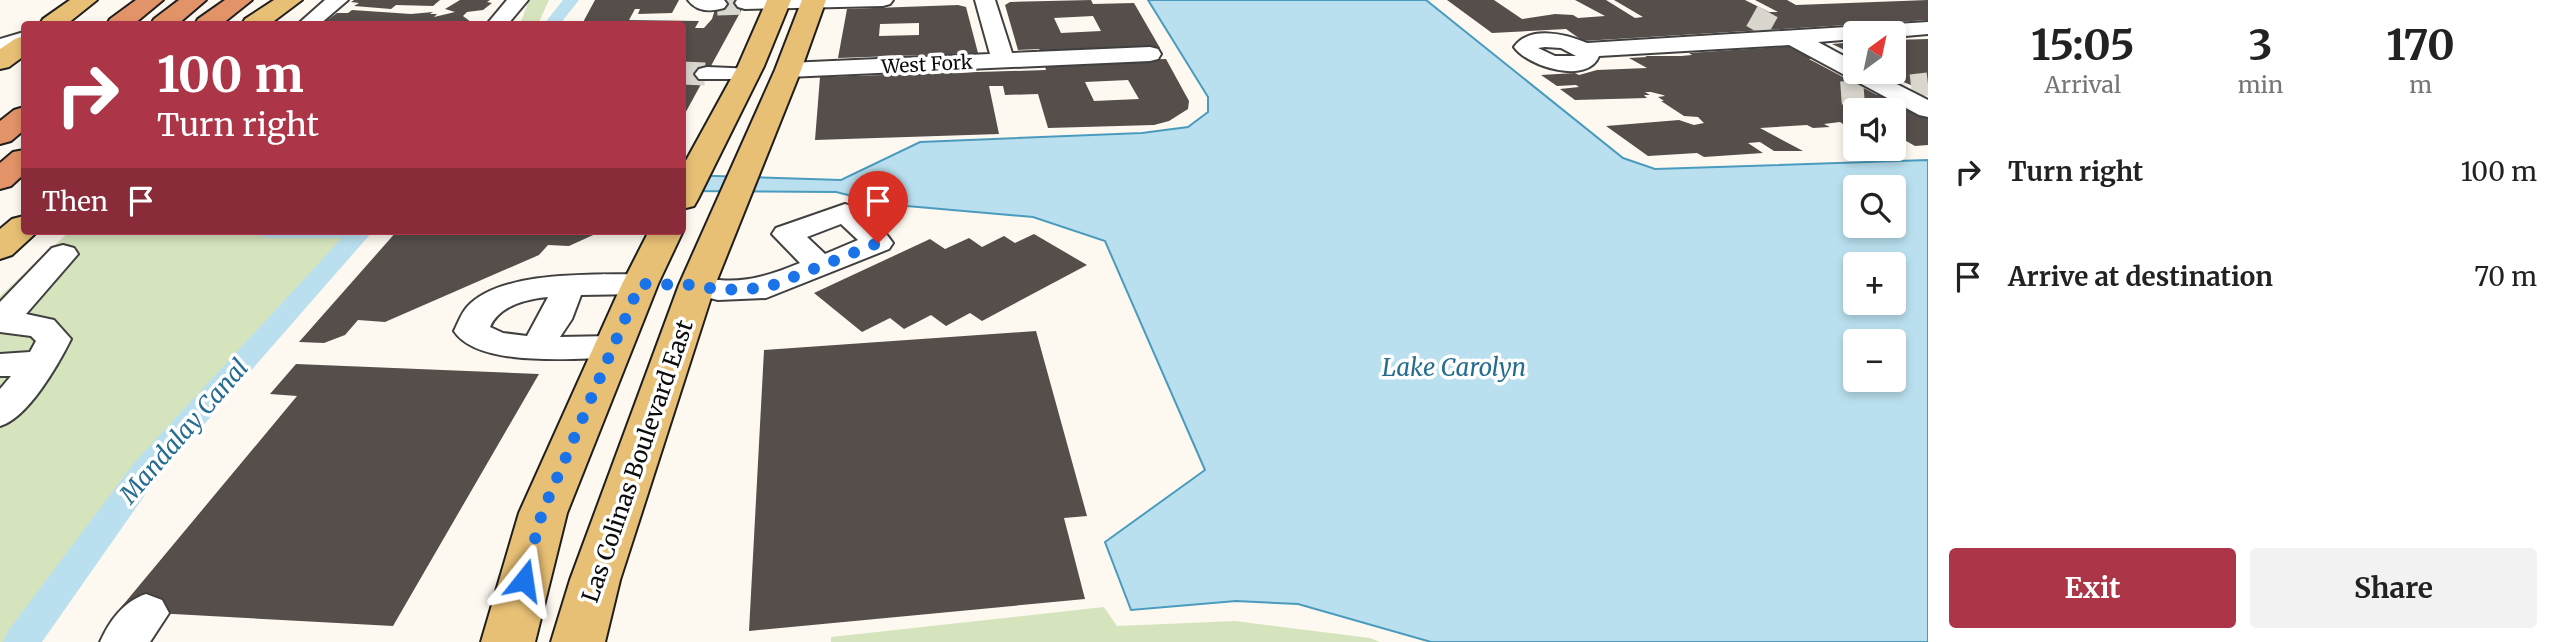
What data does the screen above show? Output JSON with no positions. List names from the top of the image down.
{
  "streets": {
    "main road": ["Las Colinas Boulevard East"],
    "street": ["West Fork"]
  },
  "crossings": [
    ["West Fork", "Las Colinas Boulevard East"]
  ],
  "water": ["Lake Carolyn", "Mandalay Canal"],
  "north": "top right",
  "page": {
    "eta": [
      "15:05",
      "Arrival",
      "3",
      "min",
      "170",
      "m"
    ],
    "map_buttons": ["+", "−"],
    "turn": ["100 m", "Turn right"],
    "list": [
      {
        "name": "Turn right",
        "value": "100 m"
      },
      {
        "name": "Arrive at destination",
        "value": "70 m"
      }
    ],
    "then": "Then",
    "buttons": ["Exit", "Share"]
  }
}
